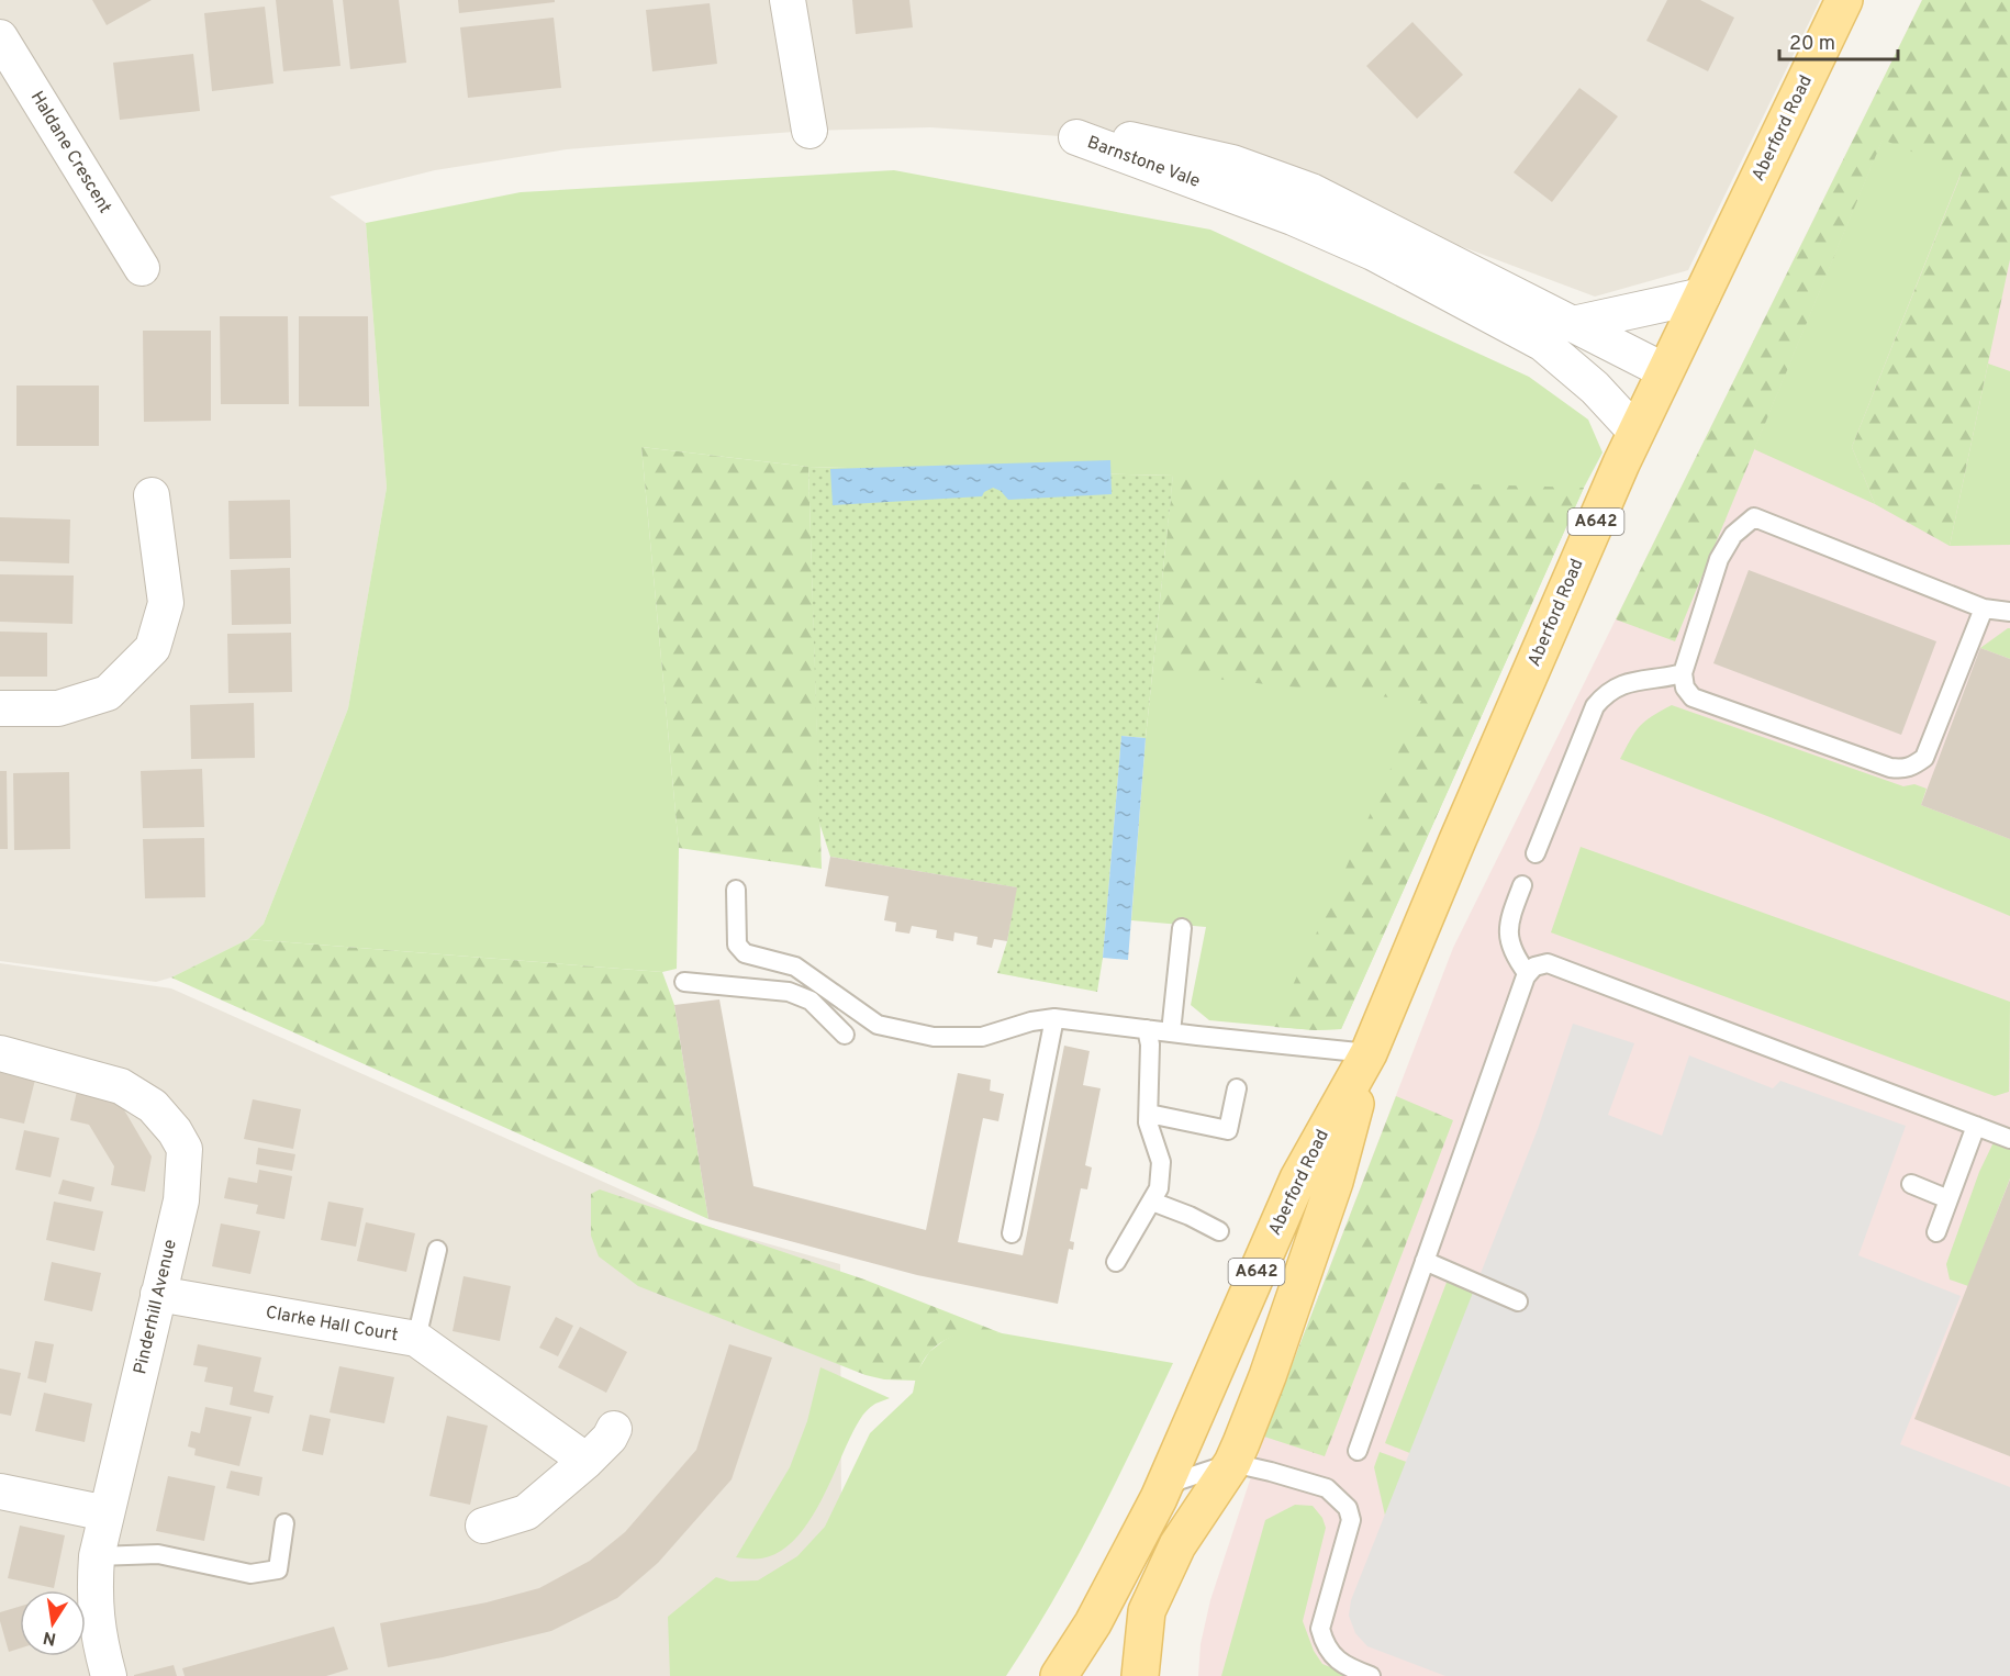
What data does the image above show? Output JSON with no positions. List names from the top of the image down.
{
  "streets": {
    "main road": ["Aberford Road", "A642"],
    "street": [
      "Haldane Crescent",
      "Barnstone Vale",
      "Pinderhill Avenue",
      "Clarke Hall Court"
    ]
  },
  "crossings": [
    ["Aberford Road", "Barnstone Vale"],
    ["Pinderhill Avenue", "Clarke Hall Court"]
  ],
  "scale_bar": "20 m",
  "north": "bottom"
}
